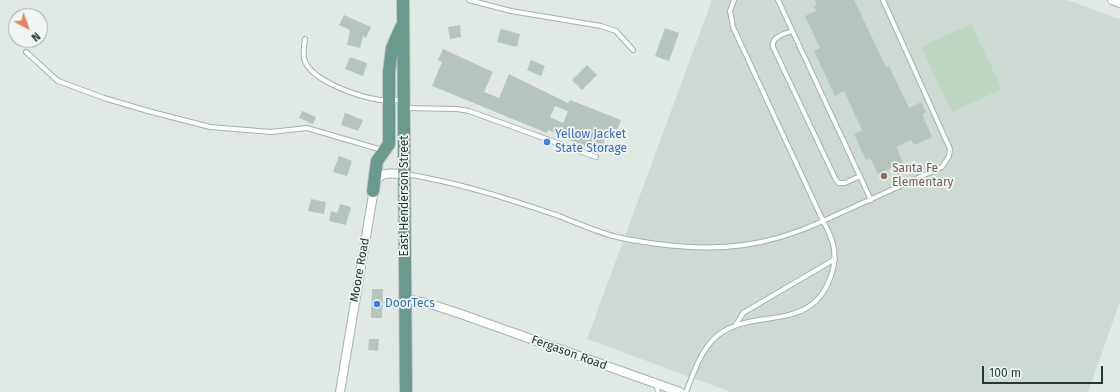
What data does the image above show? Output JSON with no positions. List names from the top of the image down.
{
  "streets": {
    "main road": ["East Henderson Street"],
    "street": ["Moore Road", "Fergason Road"]
  },
  "crossings": [
    ["East Henderson Street", "Moore Road"],
    ["East Henderson Street", "Fergason Road"]
  ],
  "places": ["Yellow Jacket State Storage", "Santa Fe Elementary", "DoorTecs"],
  "scale_bar": "100 m",
  "north": "bottom right"
}
